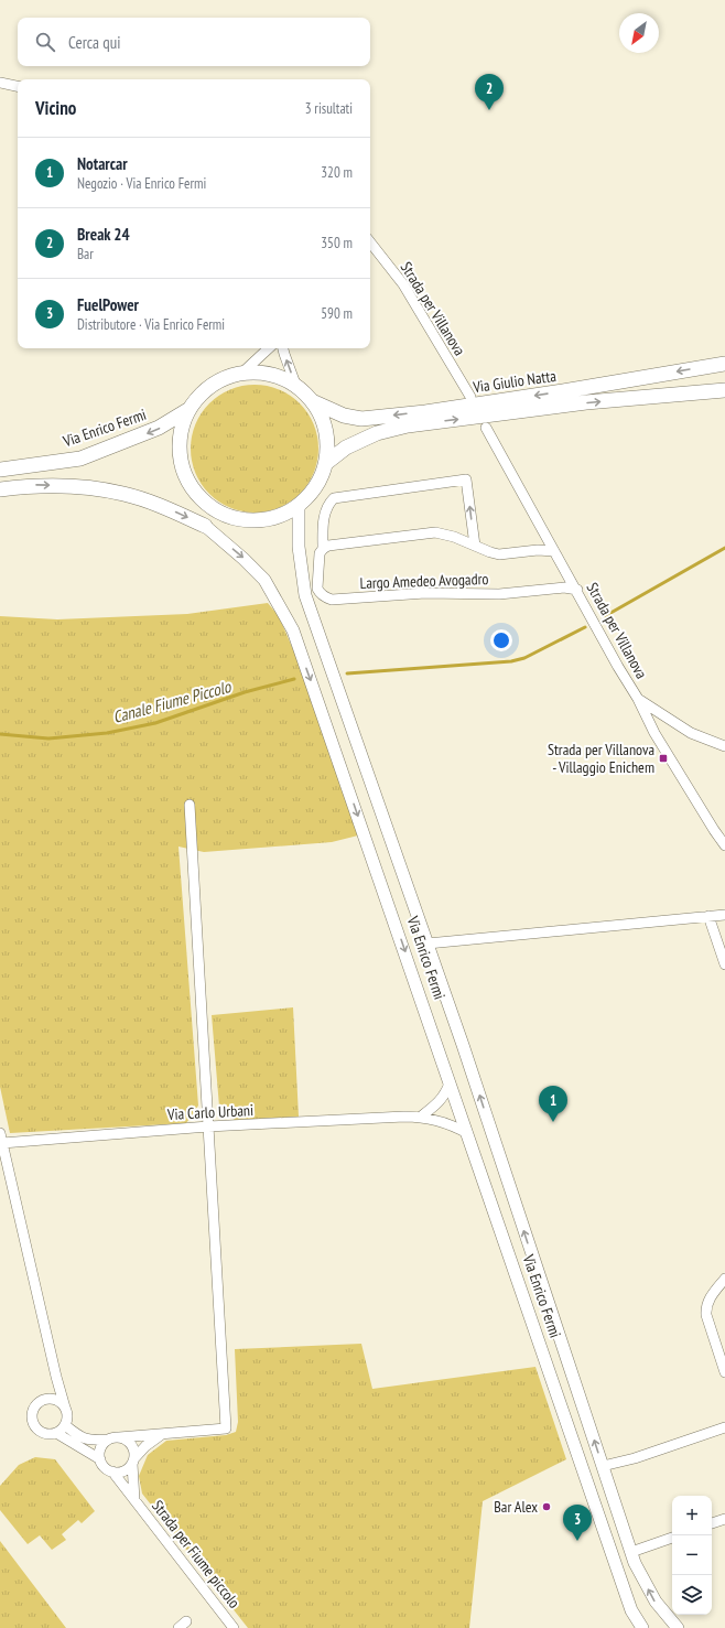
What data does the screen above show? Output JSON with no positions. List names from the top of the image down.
{
  "streets": {
    "main road": ["Via Giulio Natta", "Via Enrico Fermi"],
    "street": [
      "Strada per Villanova",
      "Largo Amedeo Avogadro",
      "Via Carlo Urbani",
      "Strada per Fiume piccolo"
    ]
  },
  "crossings": [
    ["Strada per Villanova", "Largo Amedeo Avogadro"],
    ["Via Giulio Natta", "Via Enrico Fermi"],
    ["Via Enrico Fermi", "Via Carlo Urbani"]
  ],
  "water": ["Canale Fiume Piccolo"],
  "places": {
    "transit": ["Strada per Villanova - Villaggio Enichem"],
    "other": ["Bar Alex"]
  },
  "north": "bottom left",
  "page": {
    "search": "Cerca qui",
    "pins": ["2", "1", "3"],
    "heading": ["Vicino", "3 risultati"],
    "list": [
      {
        "mark": "1",
        "name": "Notarcar",
        "note": "Negozio · Via Enrico Fermi",
        "value": "320 m"
      },
      {
        "mark": "2",
        "name": "Break 24",
        "note": "Bar",
        "value": "350 m"
      },
      {
        "mark": "3",
        "name": "FuelPower",
        "note": "Distributore · Via Enrico Fermi",
        "value": "590 m"
      }
    ],
    "map_buttons": ["+", "−"]
  }
}
